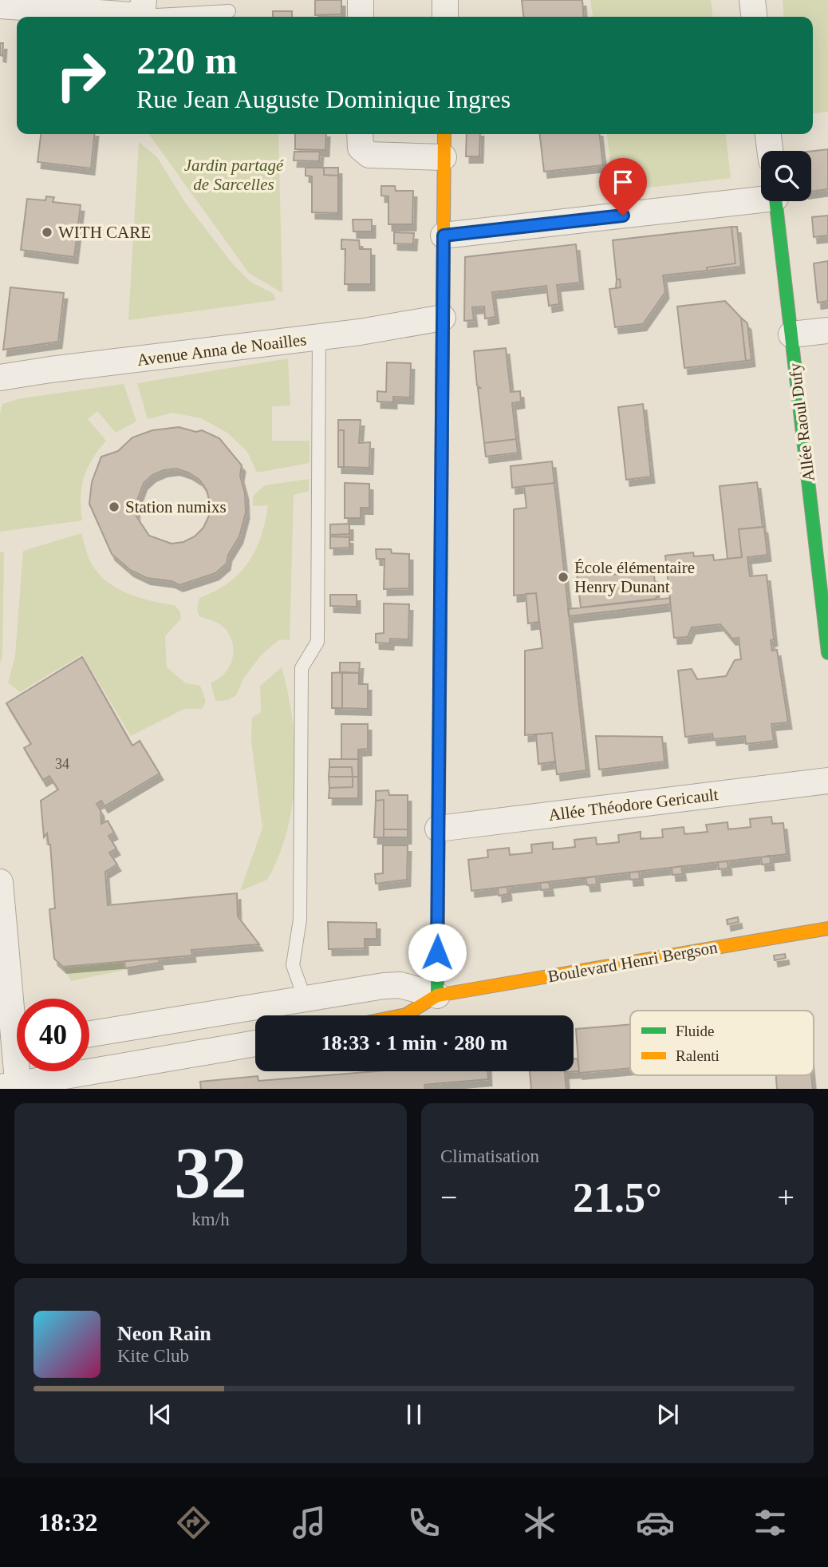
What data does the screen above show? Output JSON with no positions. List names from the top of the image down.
{
  "streets": {
    "street": [
      "Avenue Anna de Noailles",
      "Allée Raoul Dufy",
      "Allée Théodore Gericault",
      "Boulevard Henri Bergson"
    ]
  },
  "parks": ["Jardin partagé de Sarcelles"],
  "places": ["WITH CARE", "Station numixs", "École élémentaire Henry Dunant"],
  "house_numbers": ["34"],
  "legend": ["Fluide", "Ralenti"],
  "page": {
    "turn": ["220 m", "Rue Jean Auguste Dominique Ingres"],
    "limit": "40",
    "trip": "18:33 · 1 min · 280 m",
    "tile": [
      ["32", "km/h"],
      "Climatisation"
    ],
    "heat": ["−", "21.5°", "+"],
    "song": ["Neon Rain", "Kite Club"],
    "tabs": "18:32"
  }
}
